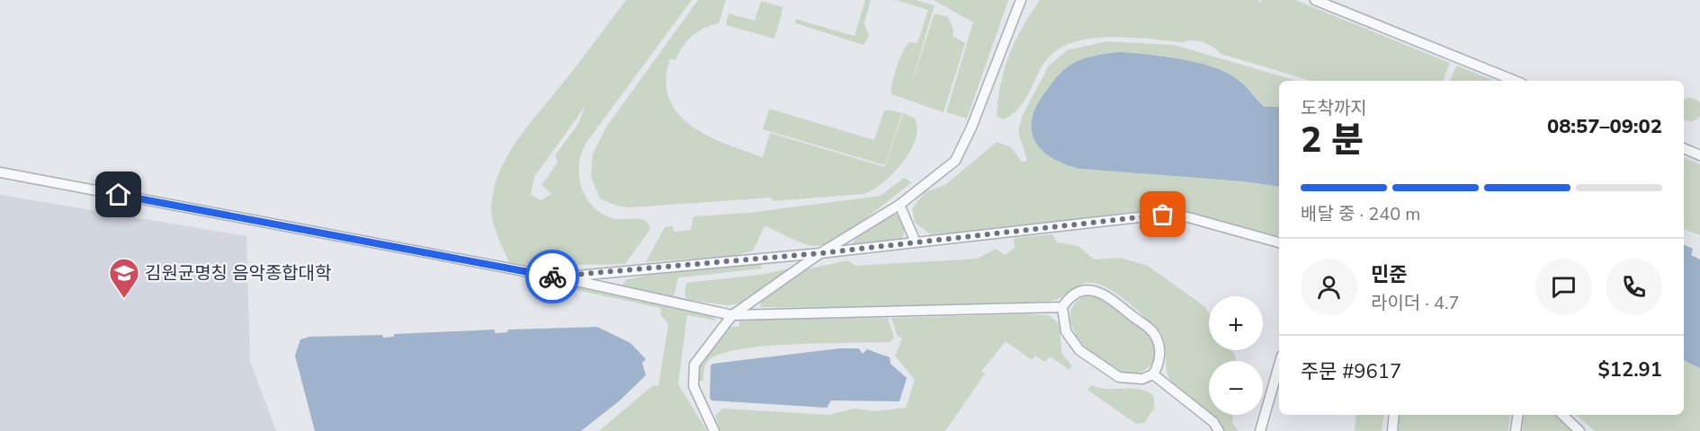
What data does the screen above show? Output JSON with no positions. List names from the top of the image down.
{
  "places": {
    "school or university": ["김원균명칭 음악종합대학"]
  },
  "page": {
    "heading": ["2 분", "도착까지", "08:57–09:02"],
    "panel": [
      "민준",
      "라이더 · 4.7",
      "주문 #9617",
      "$12.91"
    ],
    "bar": "배달 중 · 240 m",
    "map_buttons": ["+", "−"]
  }
}
